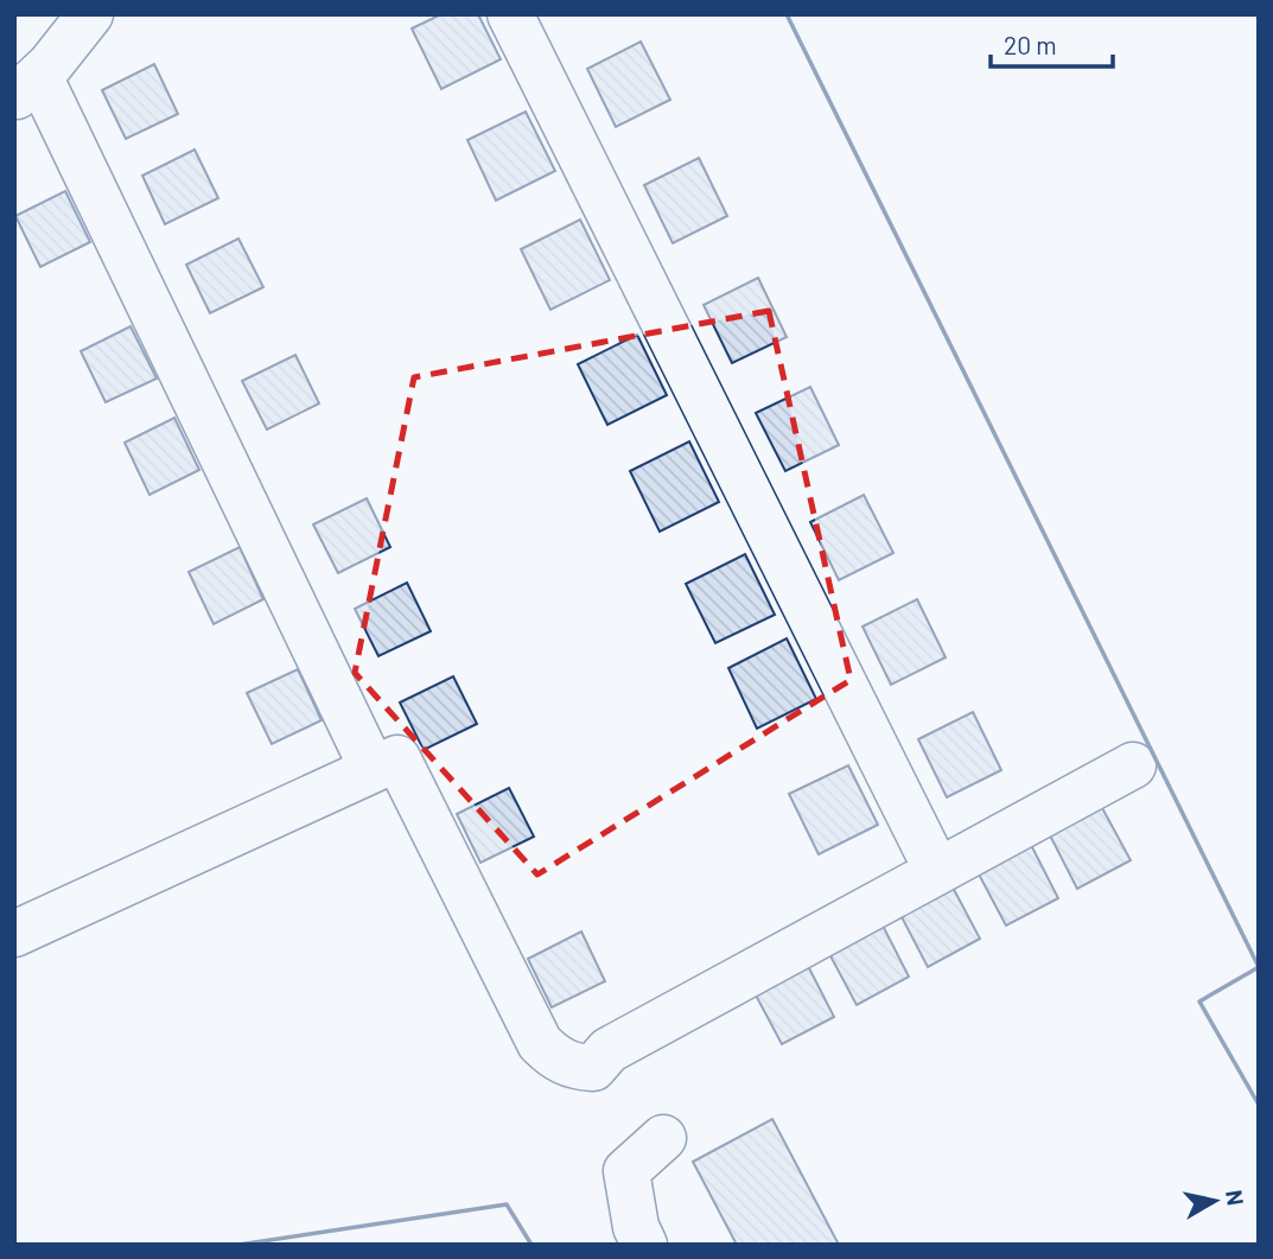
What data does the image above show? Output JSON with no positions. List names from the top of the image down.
{
  "scale_bar": "20 m",
  "north": "right"
}
